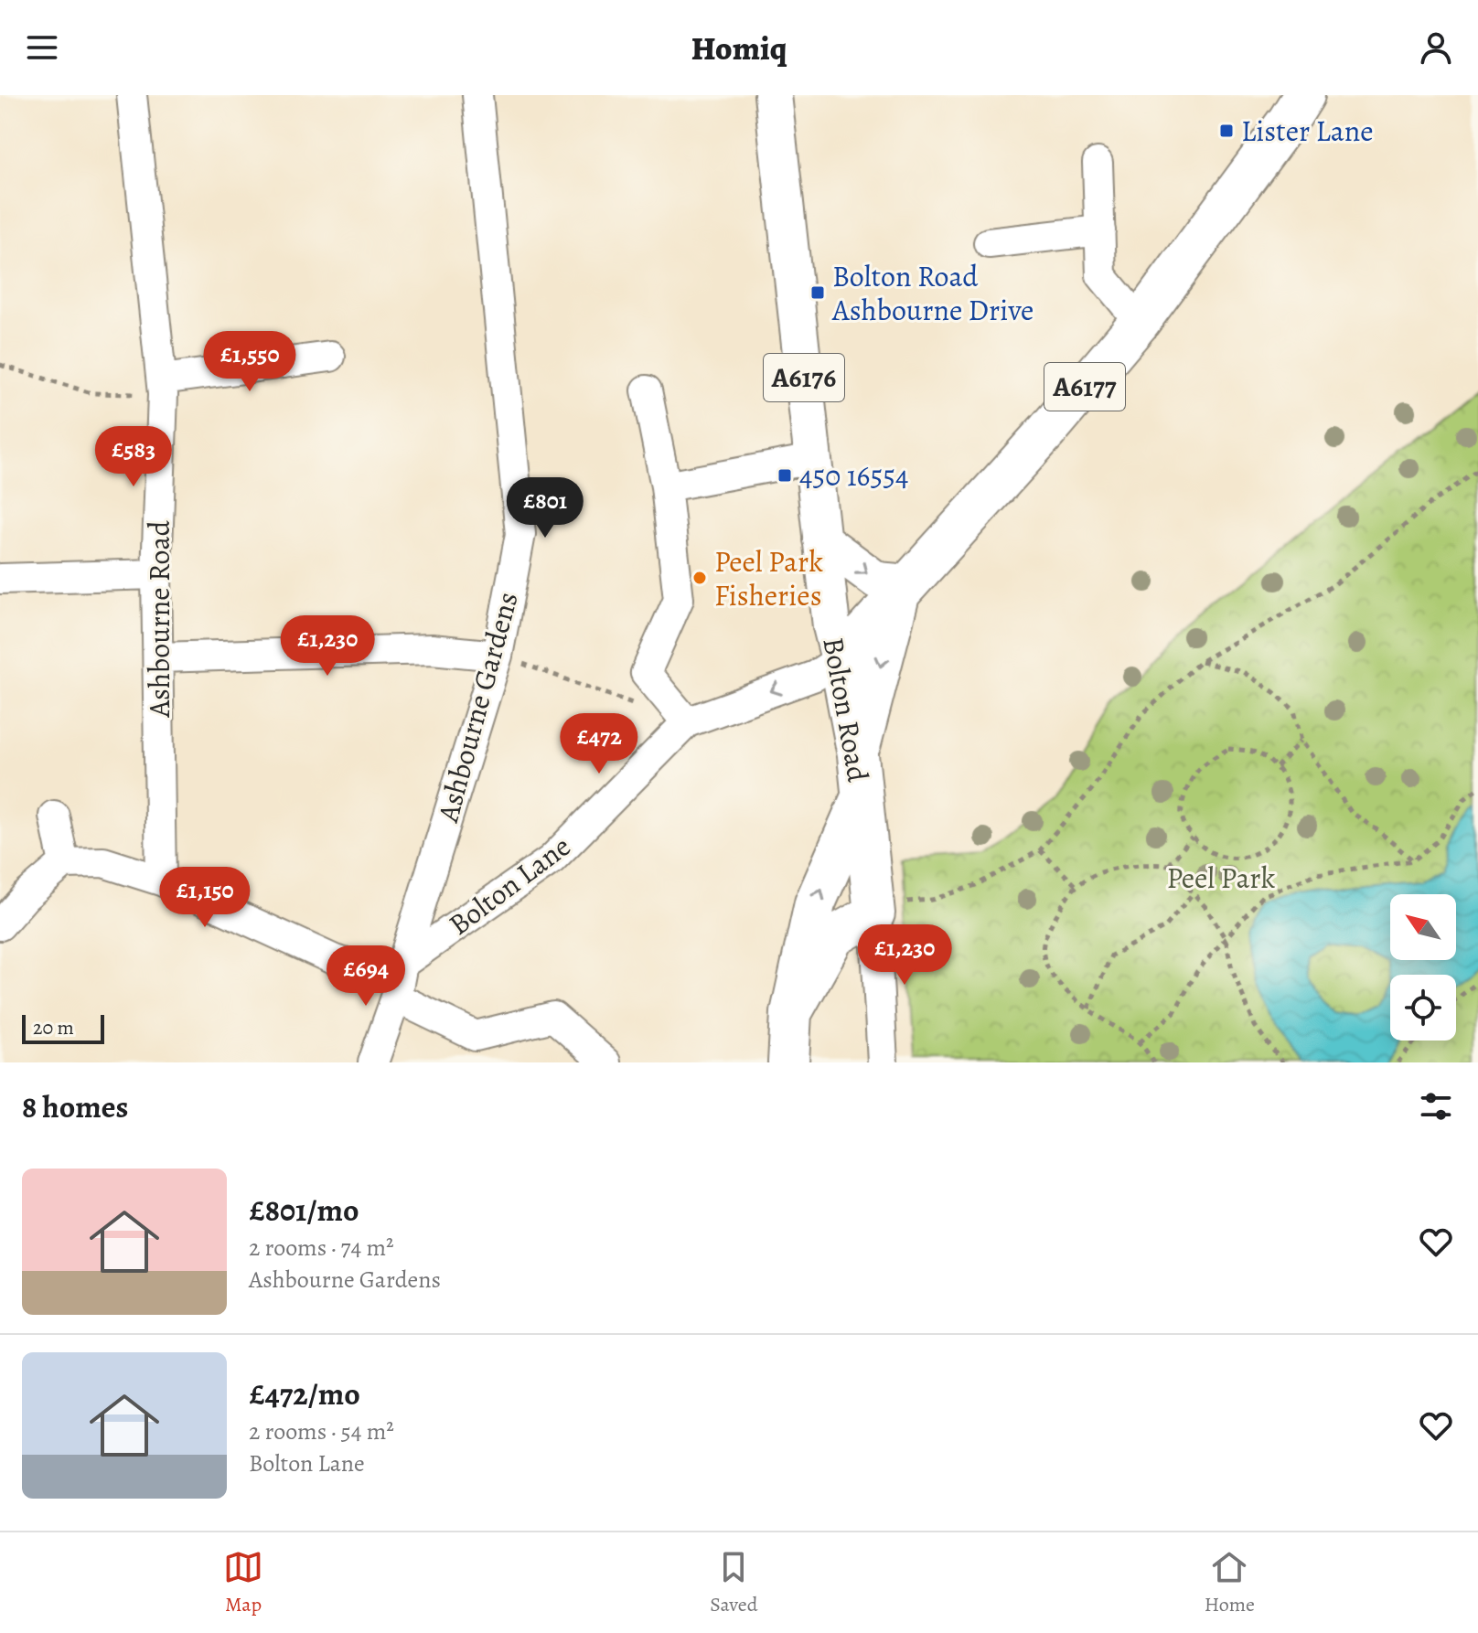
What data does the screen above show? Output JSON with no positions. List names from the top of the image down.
{
  "streets": {
    "highway": ["A6177", "Bolton Road"],
    "main road": ["A6176"],
    "street": ["Ashbourne Road", "Ashbourne Gardens", "Bolton Lane"]
  },
  "crossings": [
    ["A6177", "Bolton Road"],
    ["A6177", "Bolton Lane"],
    ["Ashbourne Road", "Bolton Lane"],
    ["Ashbourne Gardens", "Bolton Lane"],
    ["Bolton Road", "Bolton Lane"]
  ],
  "parks": ["Peel Park"],
  "places": {
    "transit": ["Lister Lane", "Bolton Road Ashbourne Drive", "450 16554"],
    "other": ["Peel Park Fisheries"]
  },
  "scale_bar": "20 m",
  "north": "top left",
  "page": {
    "header": "Homiq",
    "price": [
      "£1,550",
      "£583",
      "£801",
      "£1,230",
      "£472",
      "£1,150",
      "£1,230",
      "£694"
    ],
    "scale": "20 m",
    "heading": "8 homes",
    "list": [
      {
        "name": "£801/mo",
        "note": "2 rooms · 74 m² · Ashbourne Gardens"
      },
      {
        "name": "£472/mo",
        "note": "2 rooms · 54 m² · Bolton Lane"
      }
    ],
    "tabs": ["Map", "Saved", "Home"]
  }
}
